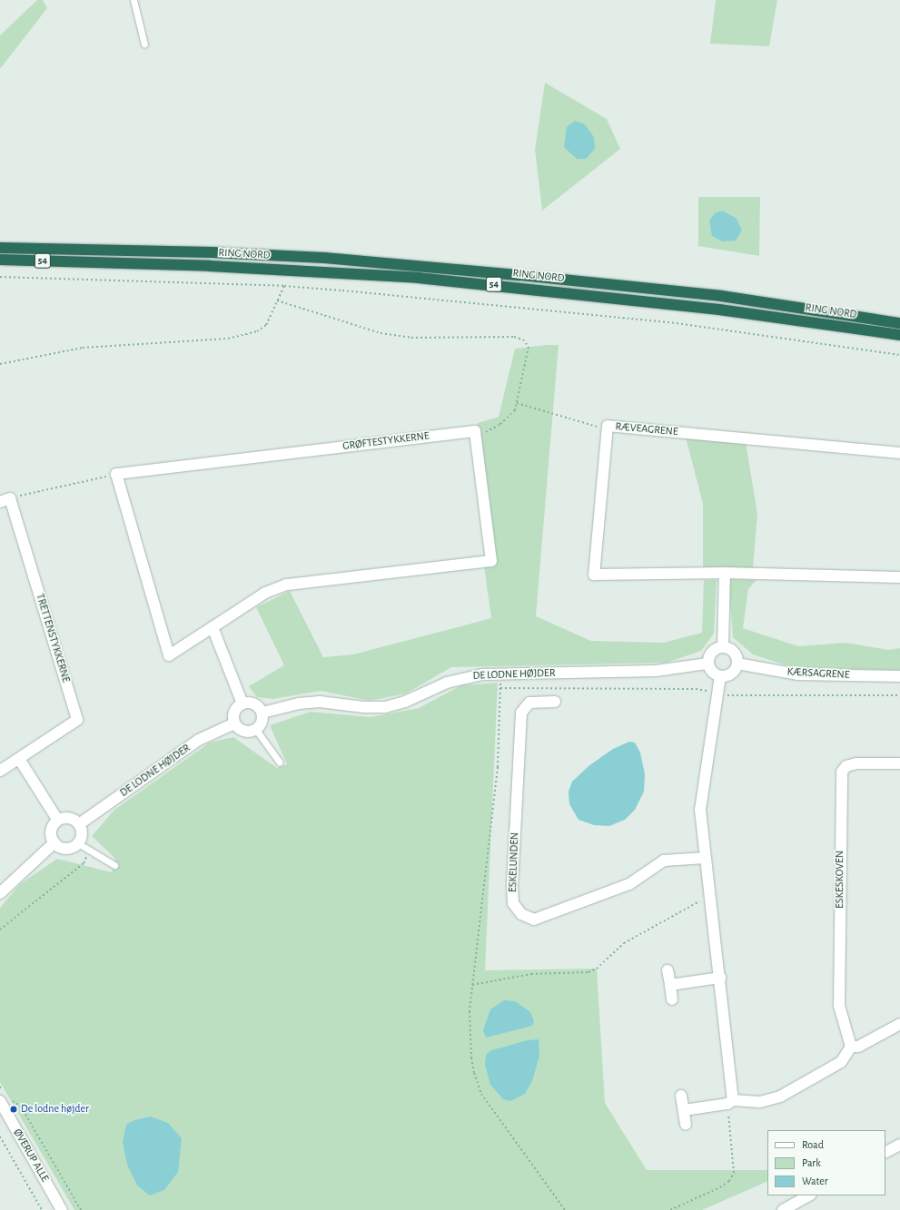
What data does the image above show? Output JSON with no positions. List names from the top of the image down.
{
  "streets": {
    "highway": ["RING NORD", "54"],
    "street": [
      "RÆVEAGRENE",
      "GRØFTESTYKKERNE",
      "TRETTENSTYKKERNE",
      "KÆRSAGRENE",
      "DE LODNE HØJDER",
      "ESKELUNDEN",
      "ESKESKOVEN",
      "ØVERUP ALLE"
    ]
  },
  "crossings": [
    ["KÆRSAGRENE", "DE LODNE HØJDER"]
  ],
  "places": ["De lodne højder"],
  "legend": ["Road", "Park", "Water"]
}
